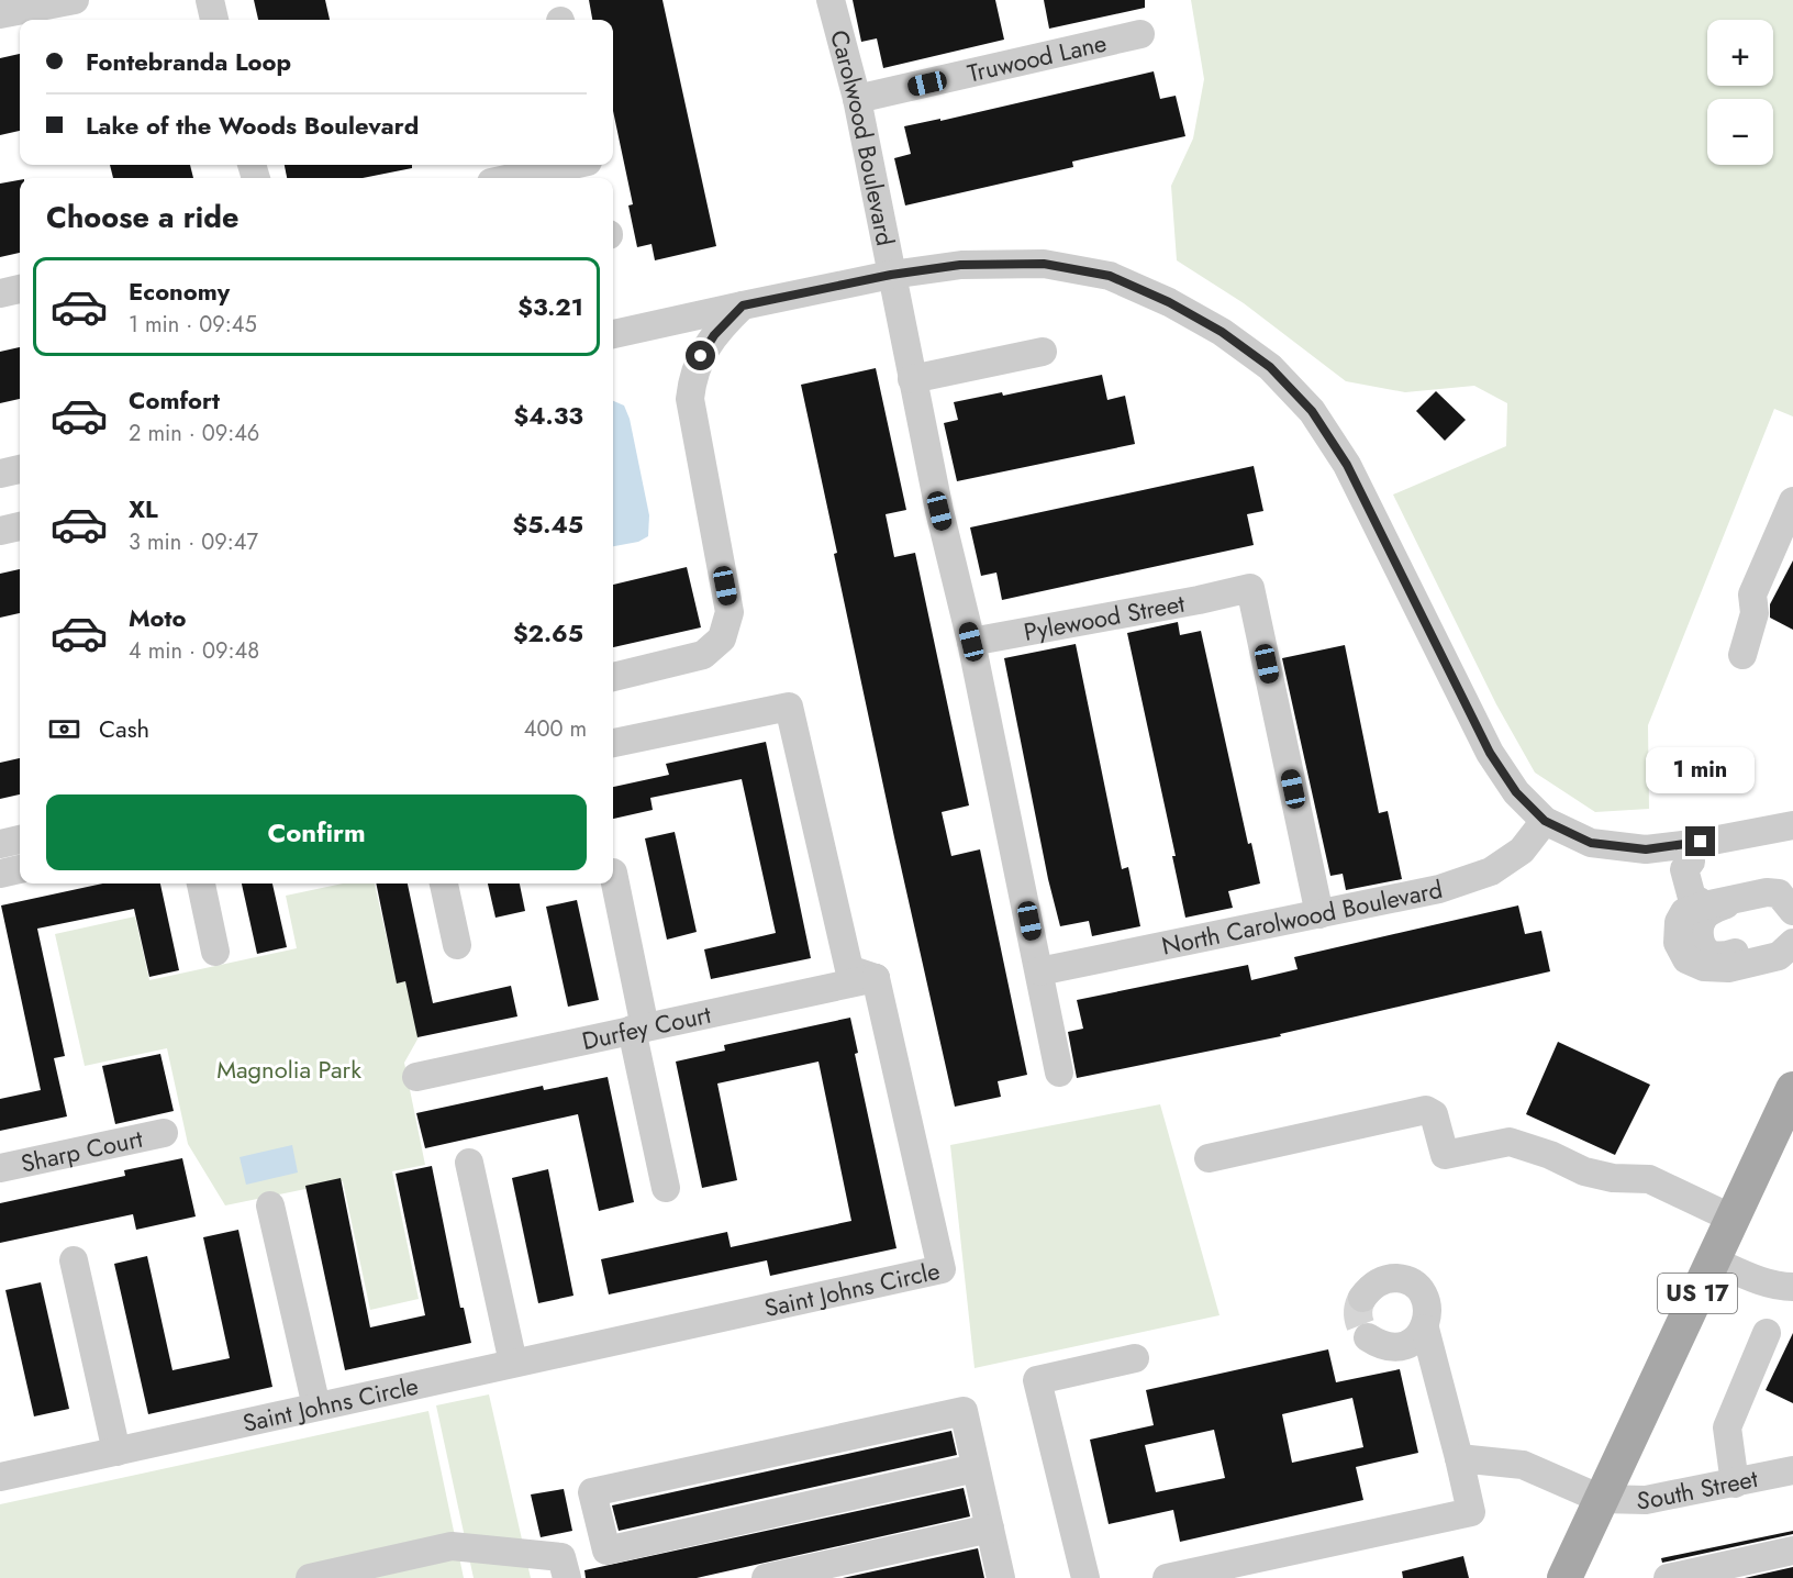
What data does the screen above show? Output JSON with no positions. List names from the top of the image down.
{
  "streets": {
    "main road": ["US 17"],
    "street": [
      "Truwood Lane",
      "Carolwood Boulevard",
      "Pylewood Street",
      "North Carolwood Boulevard",
      "Durfey Court",
      "Sharp Court",
      "Saint Johns Circle",
      "South Street"
    ]
  },
  "crossings": [
    ["Truwood Lane", "Carolwood Boulevard"],
    ["Pylewood Street", "North Carolwood Boulevard"],
    ["Durfey Court", "Saint Johns Circle"],
    ["US 17", "South Street"]
  ],
  "parks": ["Magnolia Park"],
  "page": {
    "map_buttons": ["+", "−"],
    "banner": ["Fontebranda Loop", "Lake of the Woods Boulevard"],
    "heading": "Choose a ride",
    "list": [
      {
        "name": "Economy",
        "note": "1 min · 09:45",
        "value": "$3.21"
      },
      {
        "name": "Comfort",
        "note": "2 min · 09:46",
        "value": "$4.33"
      },
      {
        "name": "XL",
        "note": "3 min · 09:47",
        "value": "$5.45"
      },
      {
        "name": "Moto",
        "note": "4 min · 09:48",
        "value": "$2.65"
      }
    ],
    "pay": ["Cash", "400 m"],
    "bubble": "1 min",
    "buttons": "Confirm"
  }
}
